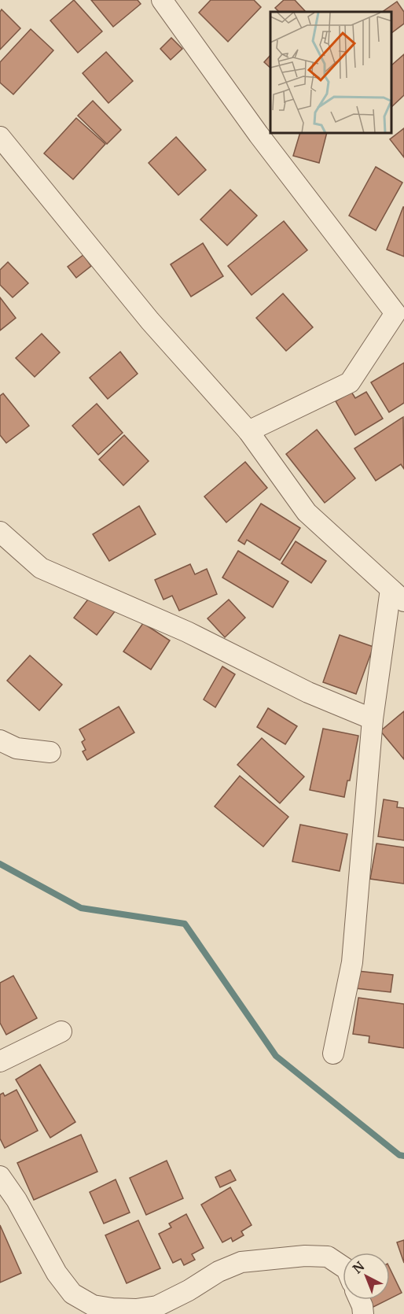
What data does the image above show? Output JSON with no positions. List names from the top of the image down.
{
  "north": "top left"
}
